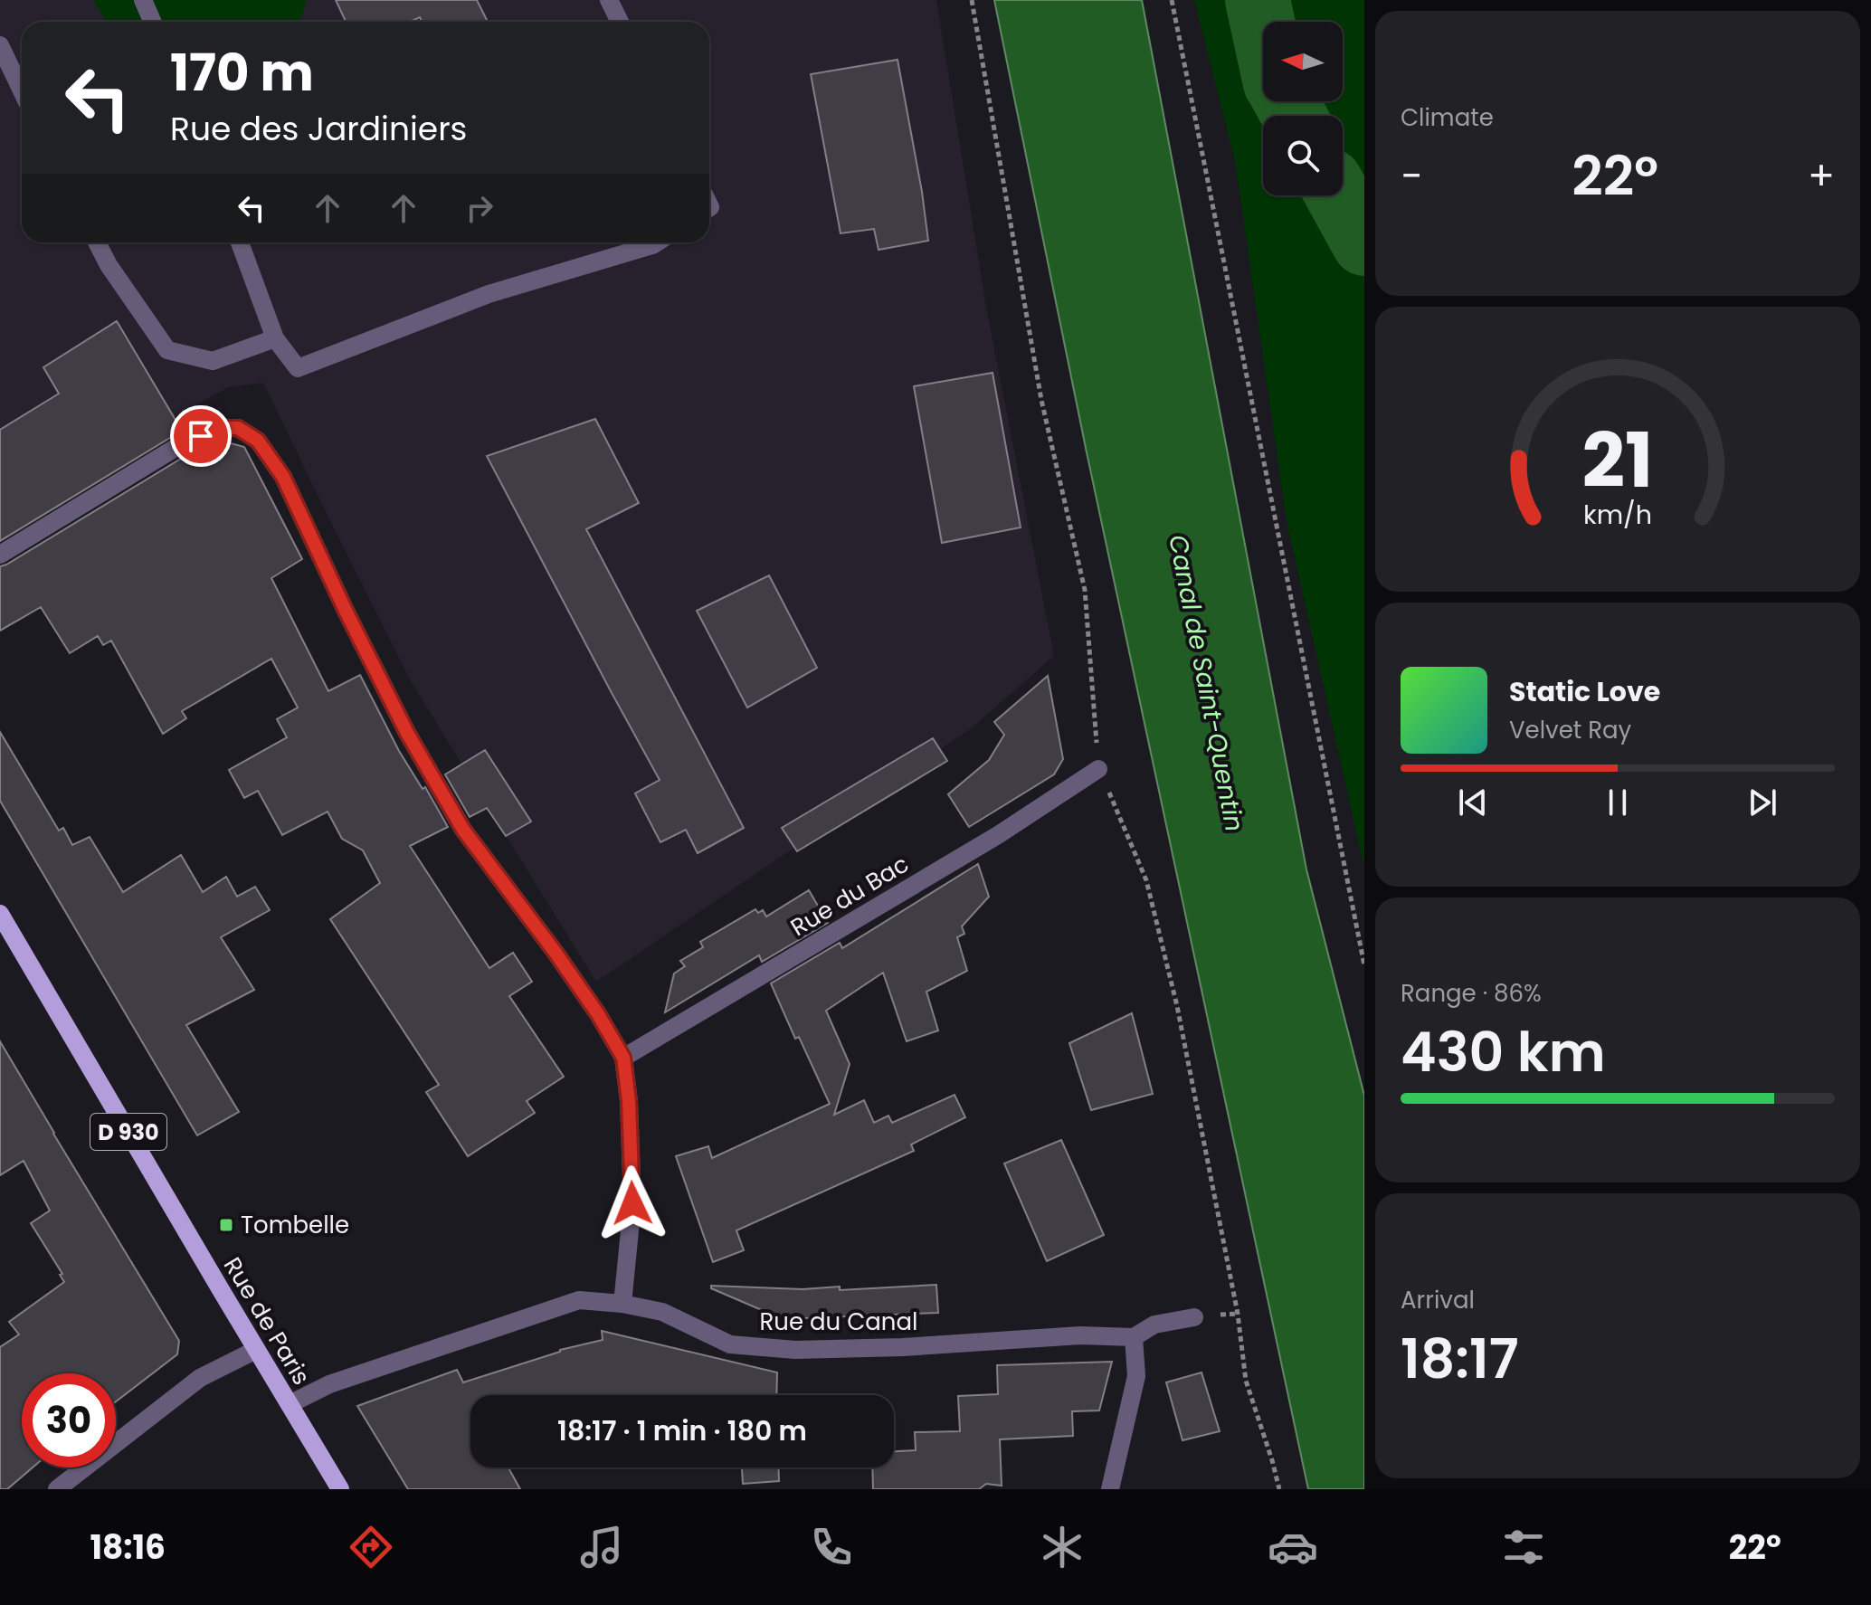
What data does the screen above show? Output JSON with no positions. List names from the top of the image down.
{
  "streets": {
    "main road": ["D 930", "Rue de Paris"],
    "street": ["Rue du Bac", "Rue du Canal"]
  },
  "crossings": [
    ["Rue de Paris", "Rue du Canal"]
  ],
  "water": ["Canal de Saint-Quentin"],
  "places": {
    "transit": ["Tombelle"]
  },
  "north": "left",
  "page": {
    "tile": [
      "Climate",
      ["Range · 86%", "430 km"],
      ["Arrival", "18:17"]
    ],
    "turn": ["170 m", "Rue des Jardiniers"],
    "heat": ["−", "22°", "+"],
    "song": ["Static Love", "Velvet Ray"],
    "limit": "30",
    "trip": "18:17 · 1 min · 180 m",
    "tabs": ["18:16", "22°"],
    "gauge": ["21", "km/h"]
  }
}
